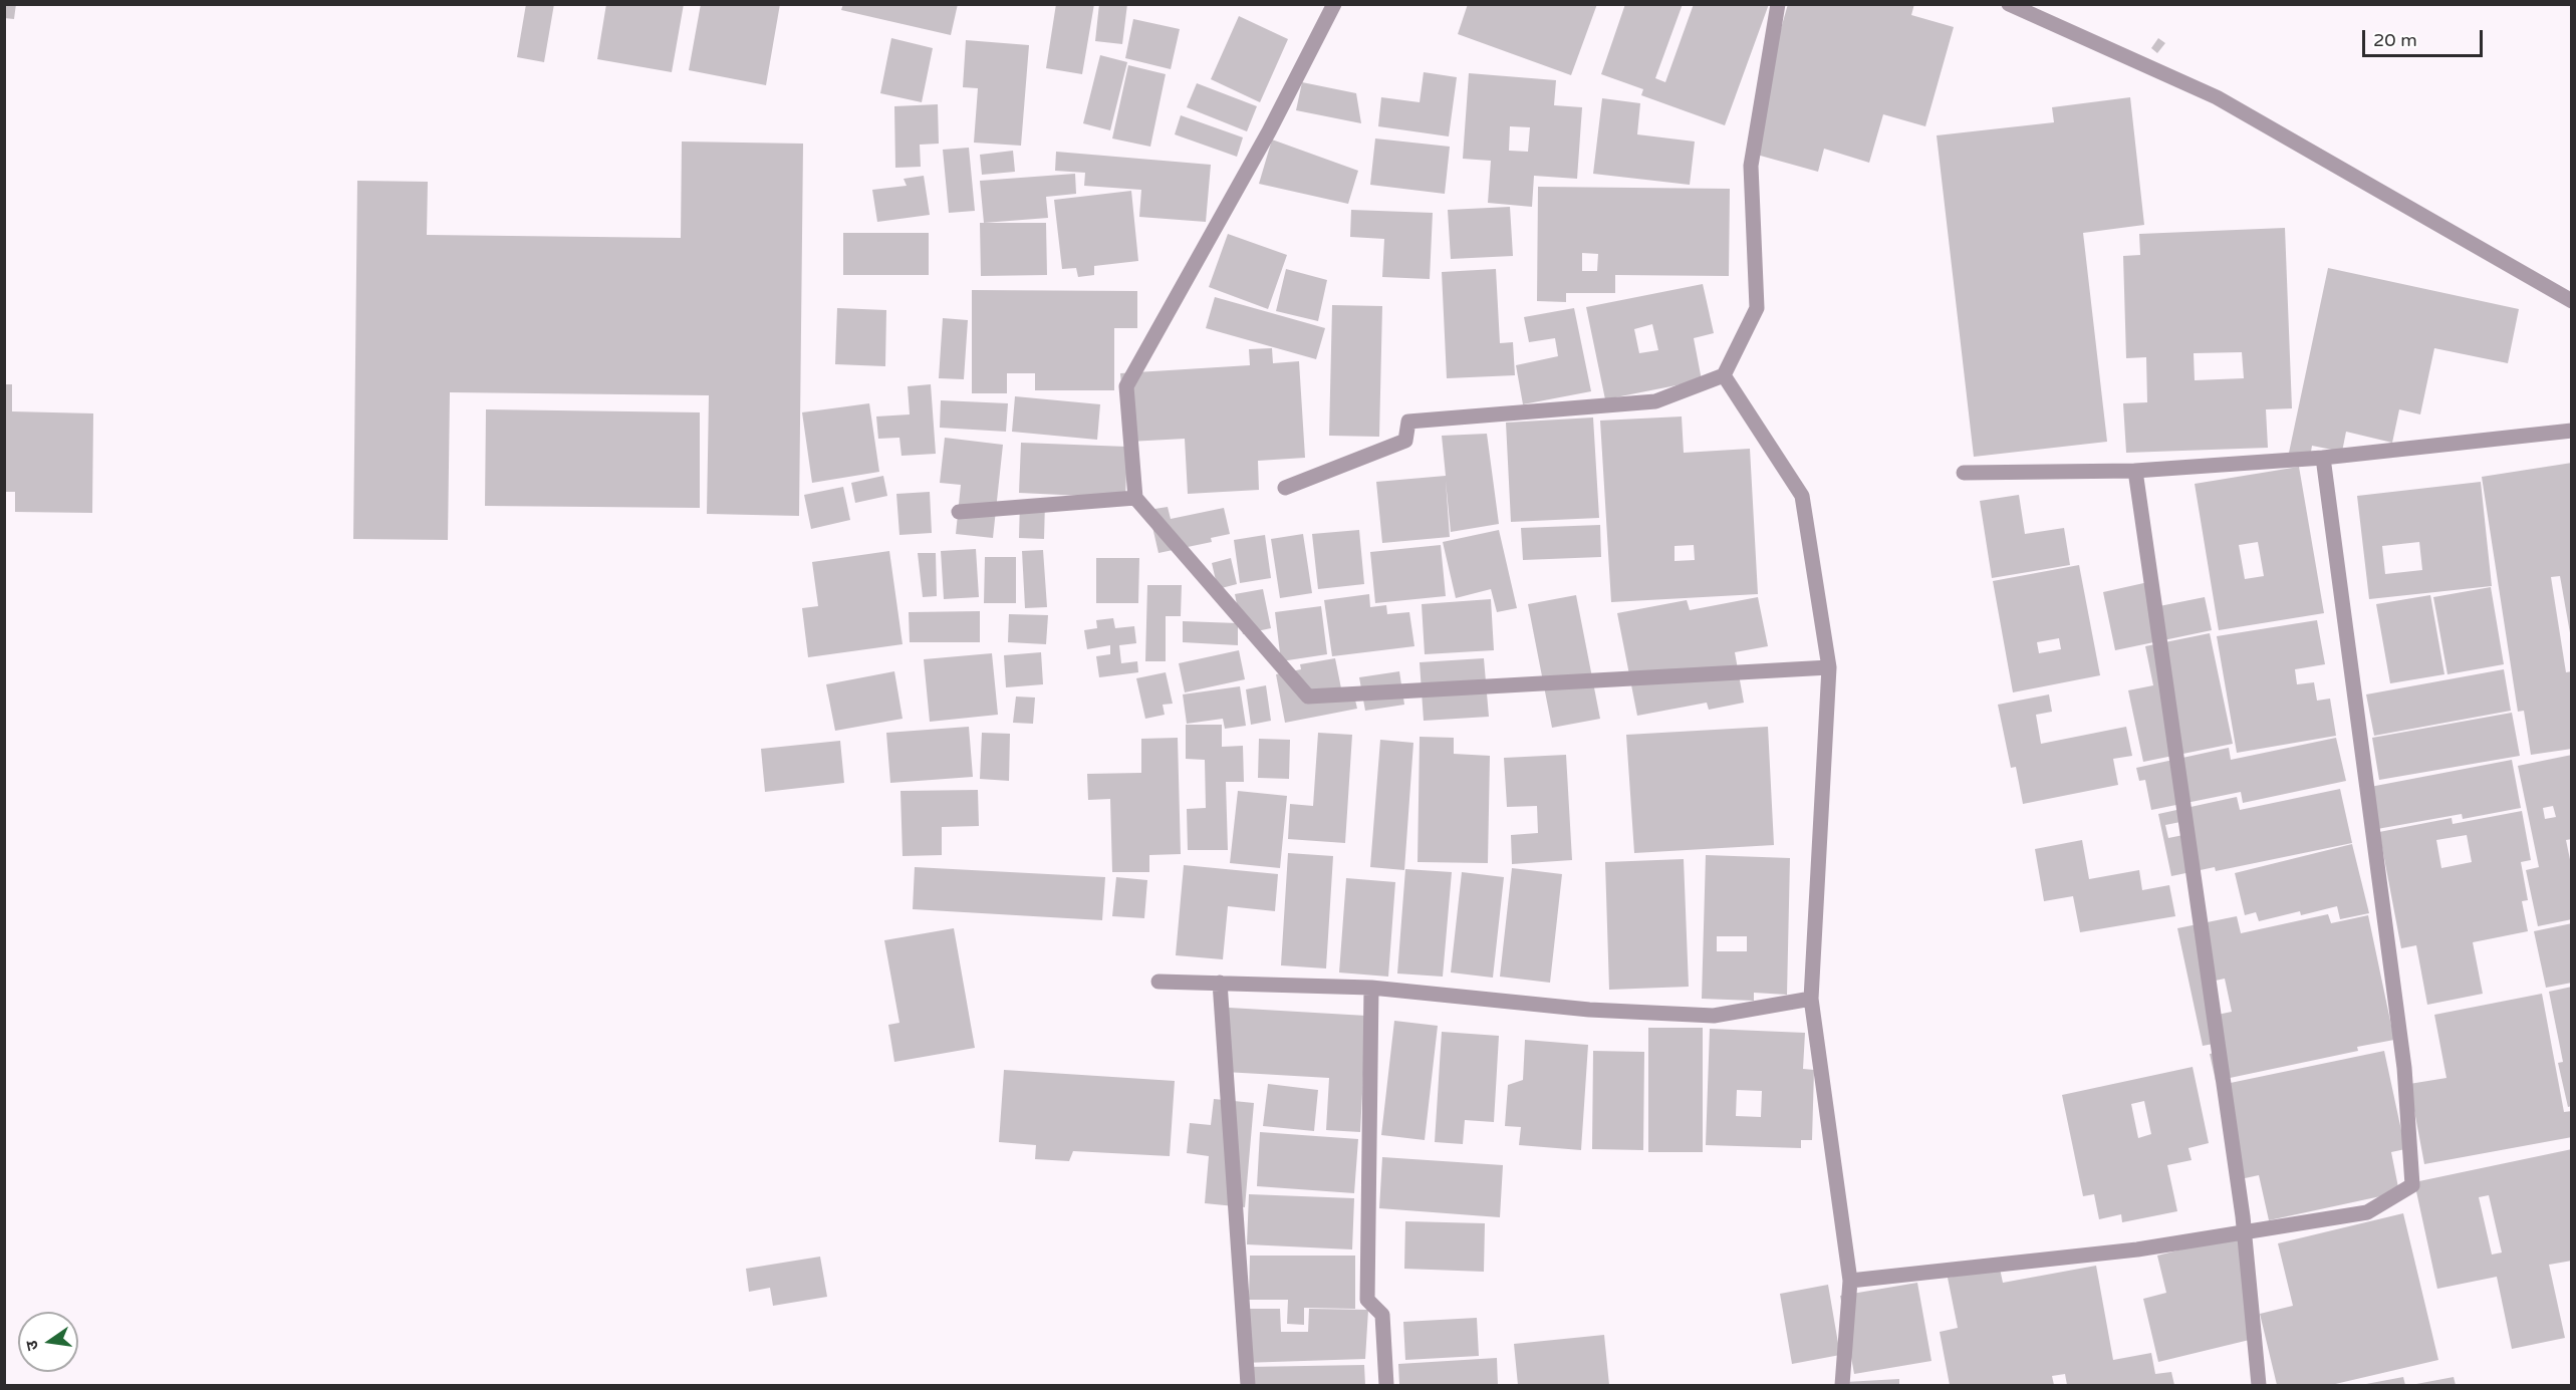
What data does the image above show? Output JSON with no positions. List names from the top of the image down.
{
  "scale_bar": "20 m",
  "north": "left"
}
